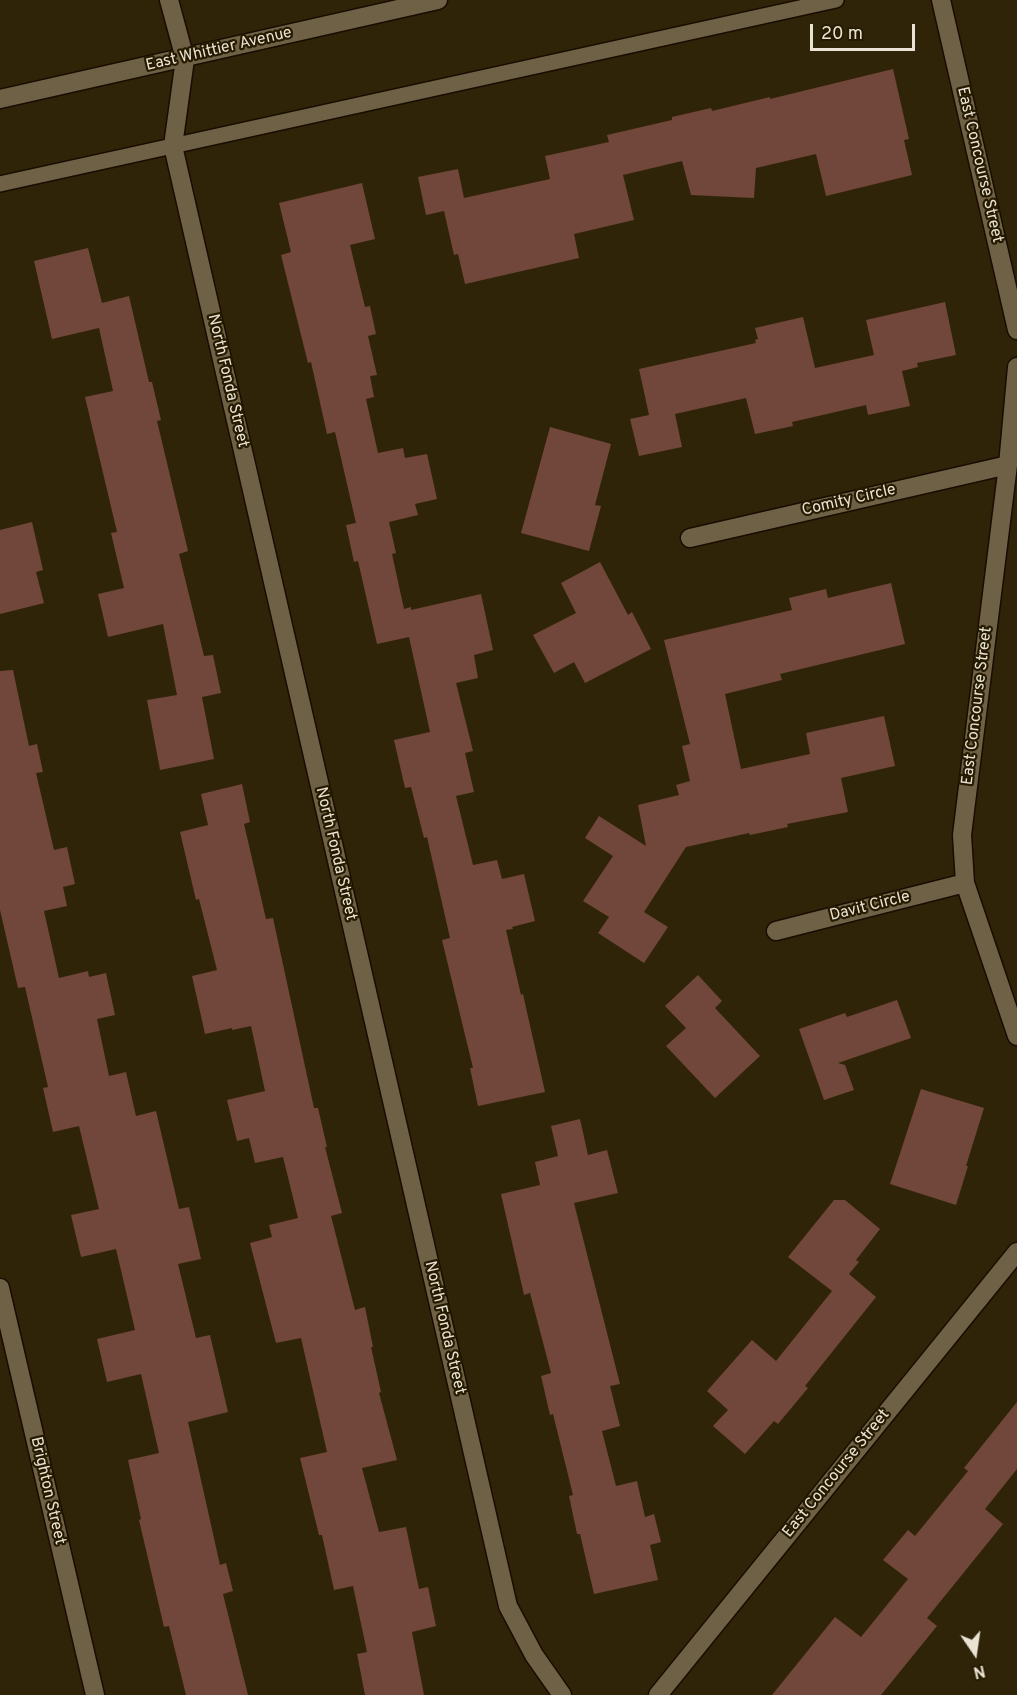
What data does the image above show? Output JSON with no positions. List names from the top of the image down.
{
  "streets": {
    "street": [
      "East Whittier Avenue",
      "East Concourse Street",
      "North Fonda Street",
      "Comity Circle",
      "Davit Circle",
      "Brighton Street"
    ]
  },
  "crossings": [
    ["East Whittier Avenue", "North Fonda Street"],
    ["East Concourse Street", "Comity Circle"],
    ["East Concourse Street", "Davit Circle"]
  ],
  "scale_bar": "20 m",
  "north": "bottom"
}
